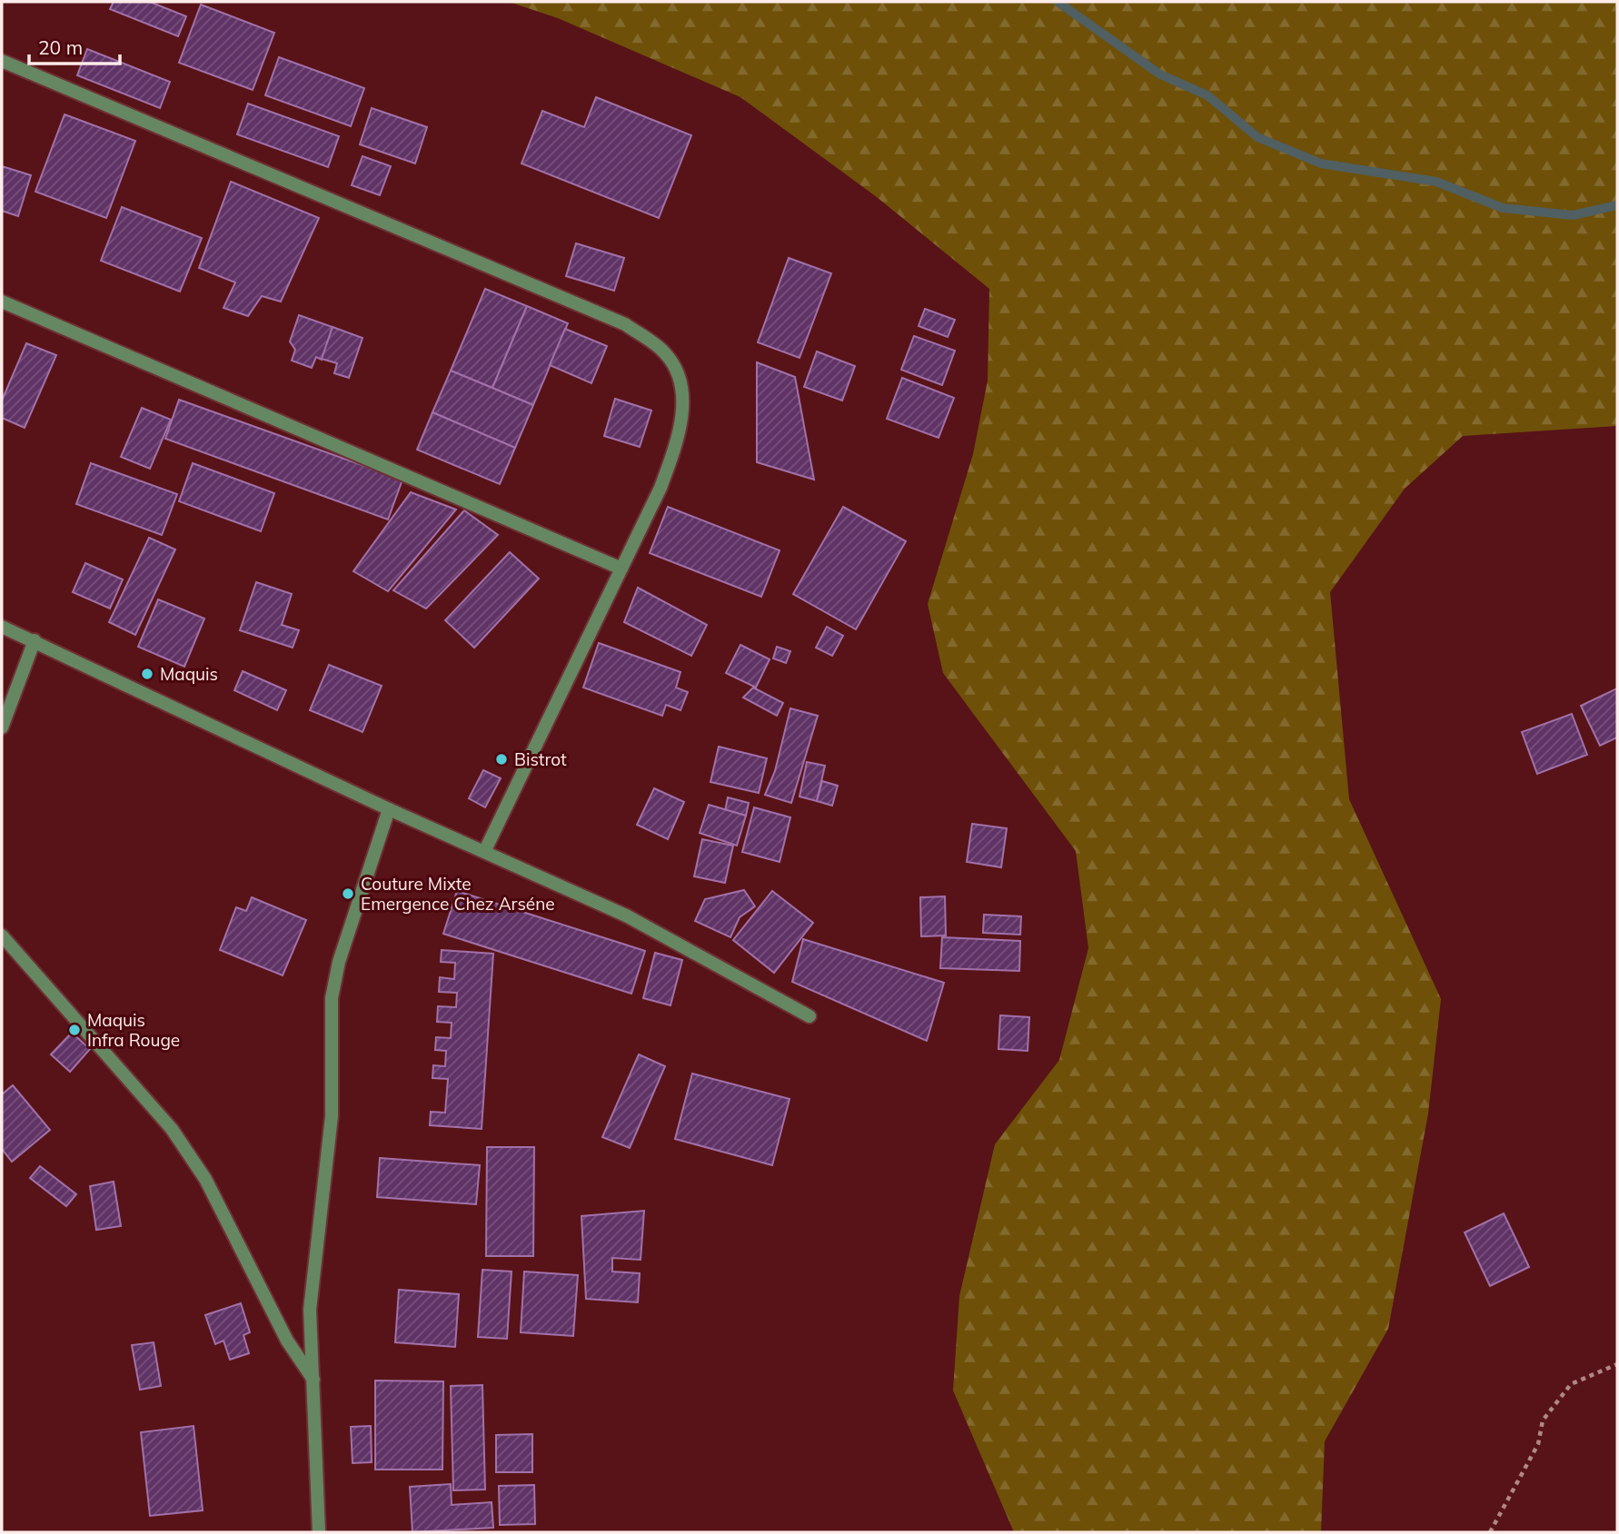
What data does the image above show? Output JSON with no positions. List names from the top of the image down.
{
  "places": [
    "Maquis",
    "Bistrot",
    "Couture Mixte Emergence Chez Arséne",
    "Maquis Infra Rouge"
  ],
  "scale_bar": "20 m"
}
